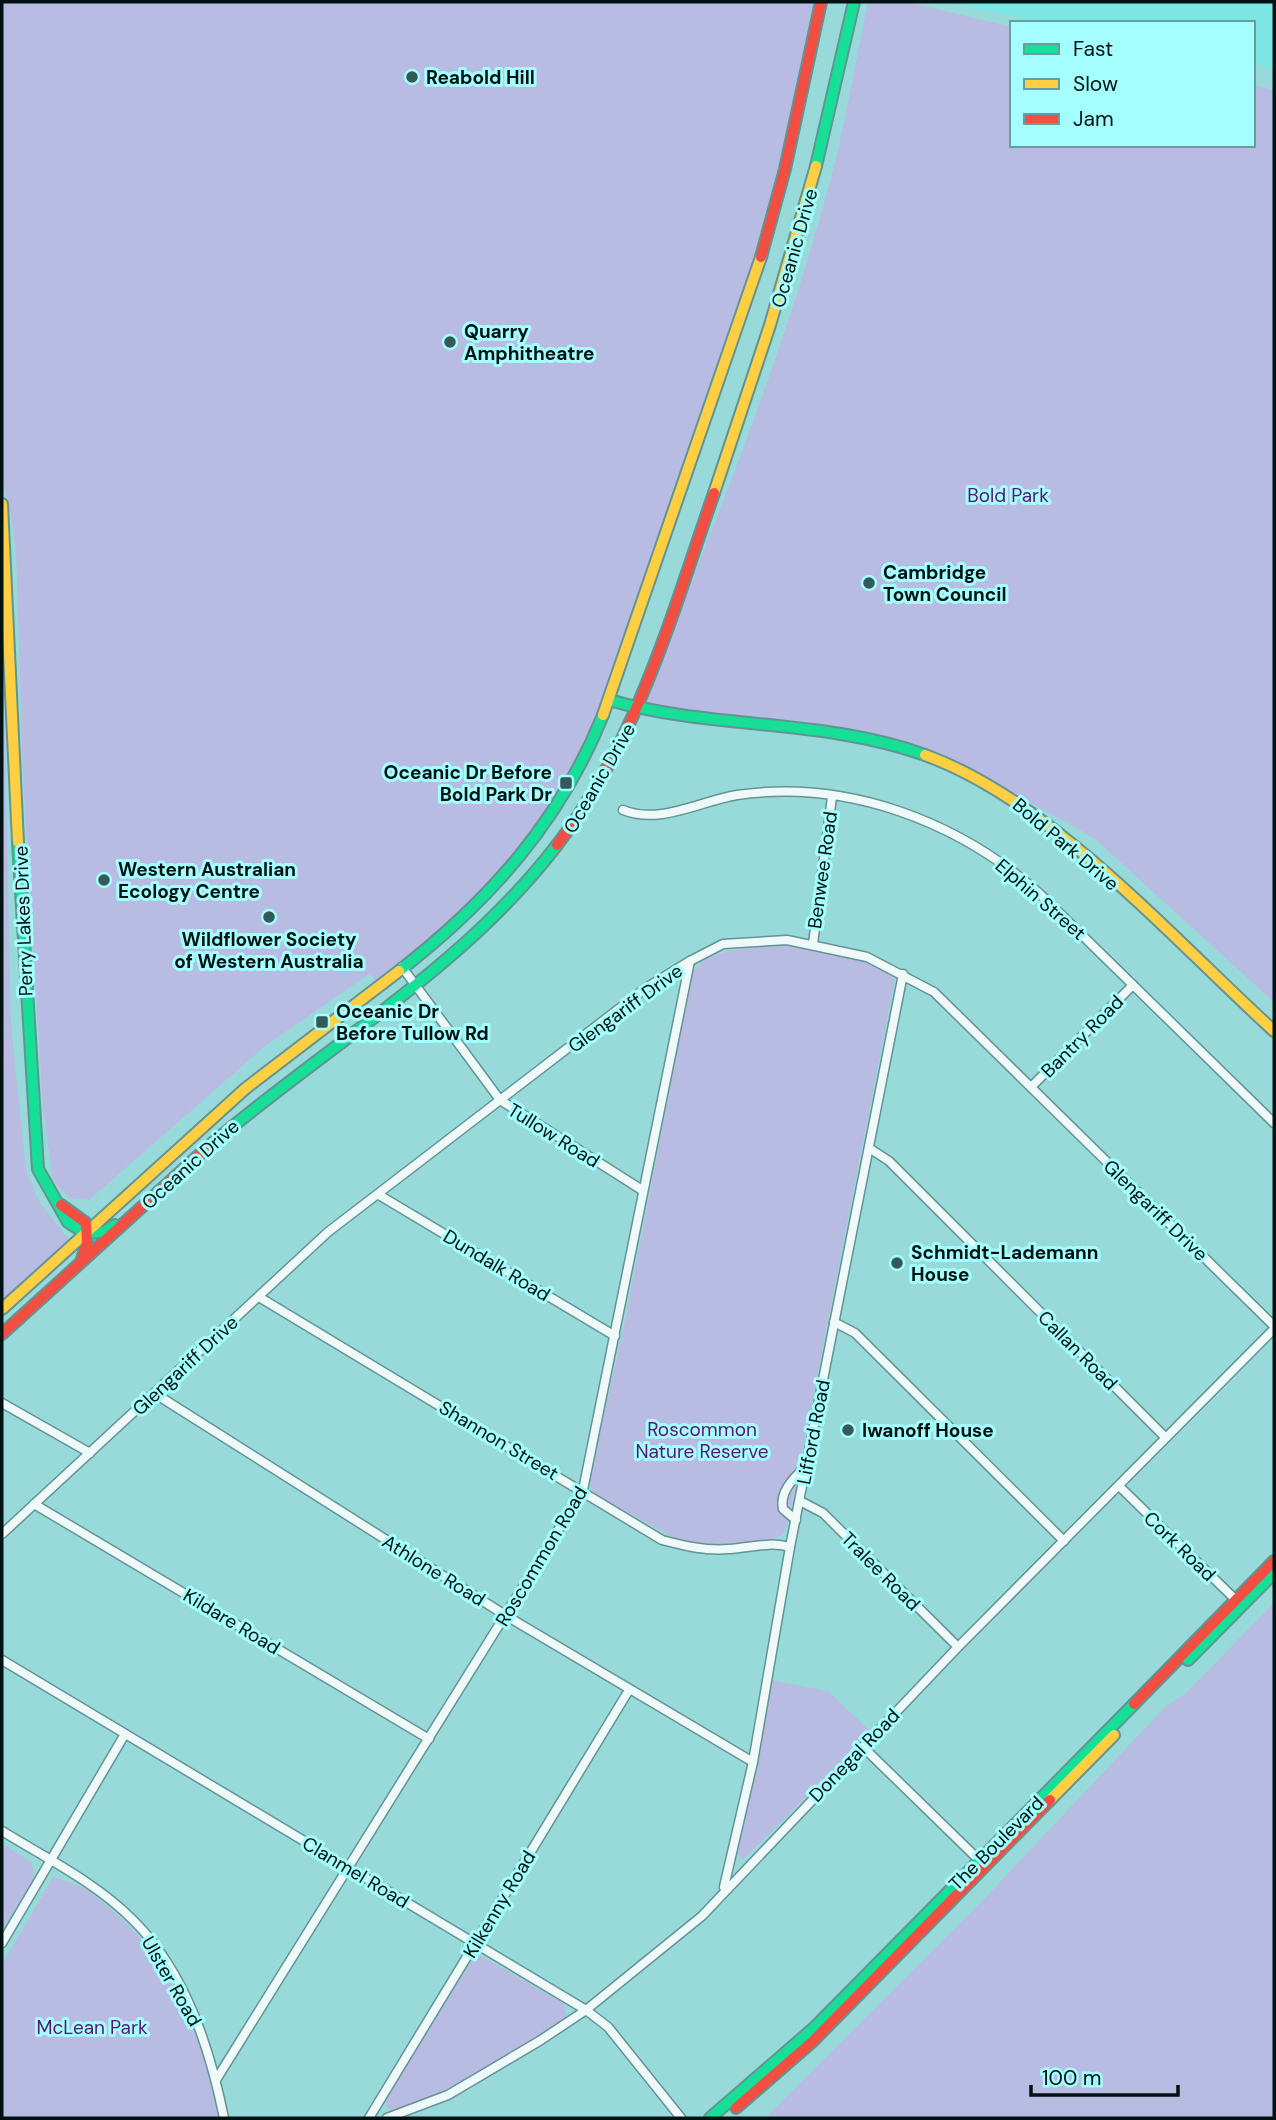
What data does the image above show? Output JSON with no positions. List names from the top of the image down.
{
  "streets": {
    "main road": [
      "Oceanic Drive",
      "Bold Park Drive",
      "Perry Lakes Drive",
      "The Boulevard"
    ],
    "street": [
      "Benwee Road",
      "Elphin Street",
      "Glengariff Drive",
      "Bantry Road",
      "Tullow Road",
      "Dundalk Road",
      "Callan Road",
      "Lifford Road",
      "Shannon Street",
      "Cork Road",
      "Roscommon Road",
      "Athlone Road",
      "Tralee Road",
      "Kildare Road",
      "Donegal Road",
      "Clanmel Road",
      "Kilkenny Road",
      "Ulster Road"
    ]
  },
  "crossings": [
    ["Oceanic Drive", "Bold Park Drive"],
    ["Oceanic Drive", "Perry Lakes Drive"],
    ["Oceanic Drive", "Tullow Road"],
    ["Benwee Road", "Elphin Street"],
    ["Benwee Road", "Glengariff Drive"],
    ["Elphin Street", "Bantry Road"],
    ["Glengariff Drive", "Bantry Road"],
    ["Glengariff Drive", "Tullow Road"],
    ["Glengariff Drive", "Dundalk Road"],
    ["Glengariff Drive", "Lifford Road"],
    ["Glengariff Drive", "Shannon Street"],
    ["Glengariff Drive", "Roscommon Road"],
    ["Glengariff Drive", "Athlone Road"],
    ["Glengariff Drive", "Kildare Road"],
    ["Glengariff Drive", "Donegal Road"],
    ["Tullow Road", "Roscommon Road"],
    ["Dundalk Road", "Roscommon Road"],
    ["Callan Road", "Lifford Road"],
    ["Callan Road", "Donegal Road"],
    ["Lifford Road", "Shannon Street"],
    ["Lifford Road", "Athlone Road"],
    ["Lifford Road", "Tralee Road"],
    ["Lifford Road", "Donegal Road"],
    ["Shannon Street", "Roscommon Road"],
    ["Cork Road", "Donegal Road"],
    ["Cork Road", "The Boulevard"],
    ["Roscommon Road", "Athlone Road"],
    ["Roscommon Road", "Kildare Road"],
    ["Roscommon Road", "Clanmel Road"],
    ["Roscommon Road", "Ulster Road"],
    ["Athlone Road", "Kilkenny Road"],
    ["Tralee Road", "Donegal Road"],
    ["Donegal Road", "Clanmel Road"],
    ["Clanmel Road", "Kilkenny Road"]
  ],
  "parks": ["Bold Park", "Roscommon Nature Reserve", "McLean Park"],
  "places": {
    "other": [
      "Reabold Hill",
      "Quarry Amphitheatre",
      "Cambridge Town Council",
      "Western Australian Ecology Centre",
      "Wildflower Society of Western Australia",
      "Schmidt-Lademann House",
      "Iwanoff House"
    ],
    "transit": ["Oceanic Dr Before Bold Park Dr", "Oceanic Dr Before Tullow Rd"]
  },
  "legend": ["Fast", "Slow", "Jam"],
  "scale_bar": "100 m"
}
